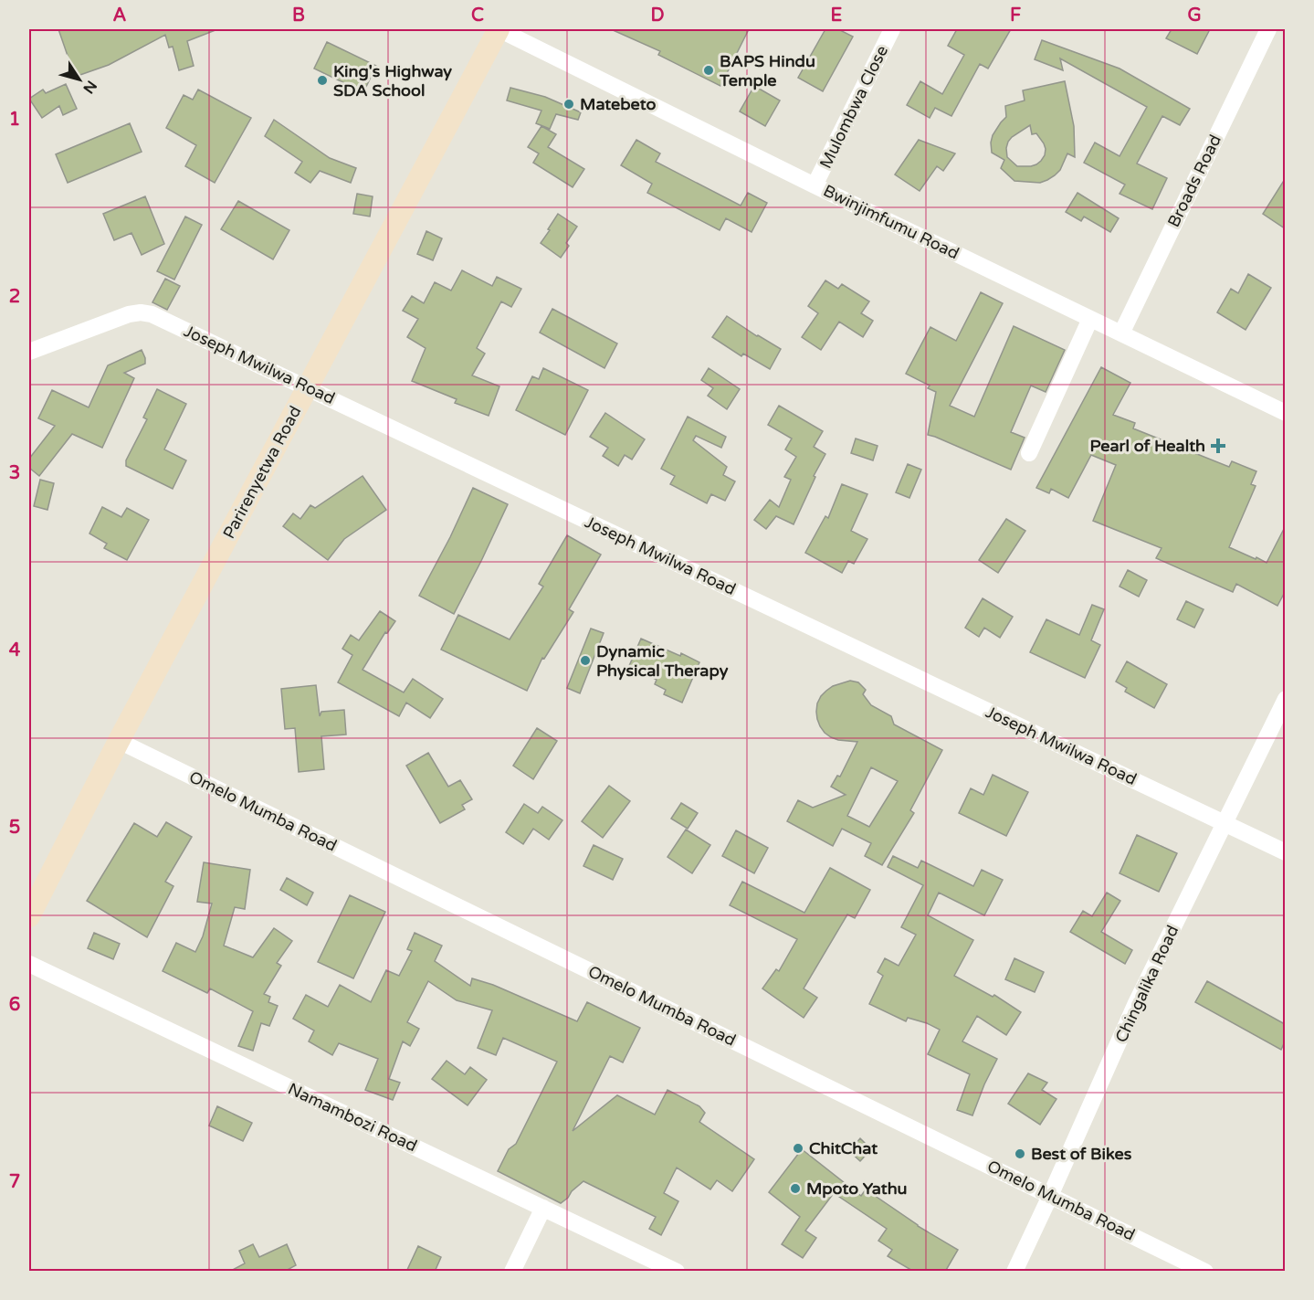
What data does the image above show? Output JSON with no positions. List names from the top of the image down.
{
  "streets": {
    "main road": ["Parirenyetwa Road"],
    "street": [
      "Mulombwa Close",
      "Broads Road",
      "Bwinjimfumu Road",
      "Joseph Mwilwa Road",
      "Omelo Mumba Road",
      "Chingalika Road",
      "Namambozi Road"
    ]
  },
  "crossings": [
    ["Mulombwa Close", "Bwinjimfumu Road"],
    ["Broads Road", "Bwinjimfumu Road"],
    ["Bwinjimfumu Road", "Parirenyetwa Road"],
    ["Joseph Mwilwa Road", "Parirenyetwa Road"],
    ["Joseph Mwilwa Road", "Chingalika Road"],
    ["Parirenyetwa Road", "Omelo Mumba Road"],
    ["Omelo Mumba Road", "Chingalika Road"]
  ],
  "places": {
    "other": [
      "BAPS Hindu Temple",
      "King's Highway SDA School",
      "Matebeto",
      "Dynamic Physical Therapy",
      "ChitChat",
      "Best of Bikes",
      "Mpoto Yathu"
    ],
    "health": ["Pearl of Health"]
  },
  "north": "bottom right",
  "grid": {
    "columns": [
      "A",
      "B",
      "C",
      "D",
      "E",
      "F",
      "G"
    ],
    "rows": [
      "1",
      "2",
      "3",
      "4",
      "5",
      "6",
      "7"
    ]
  }
}
